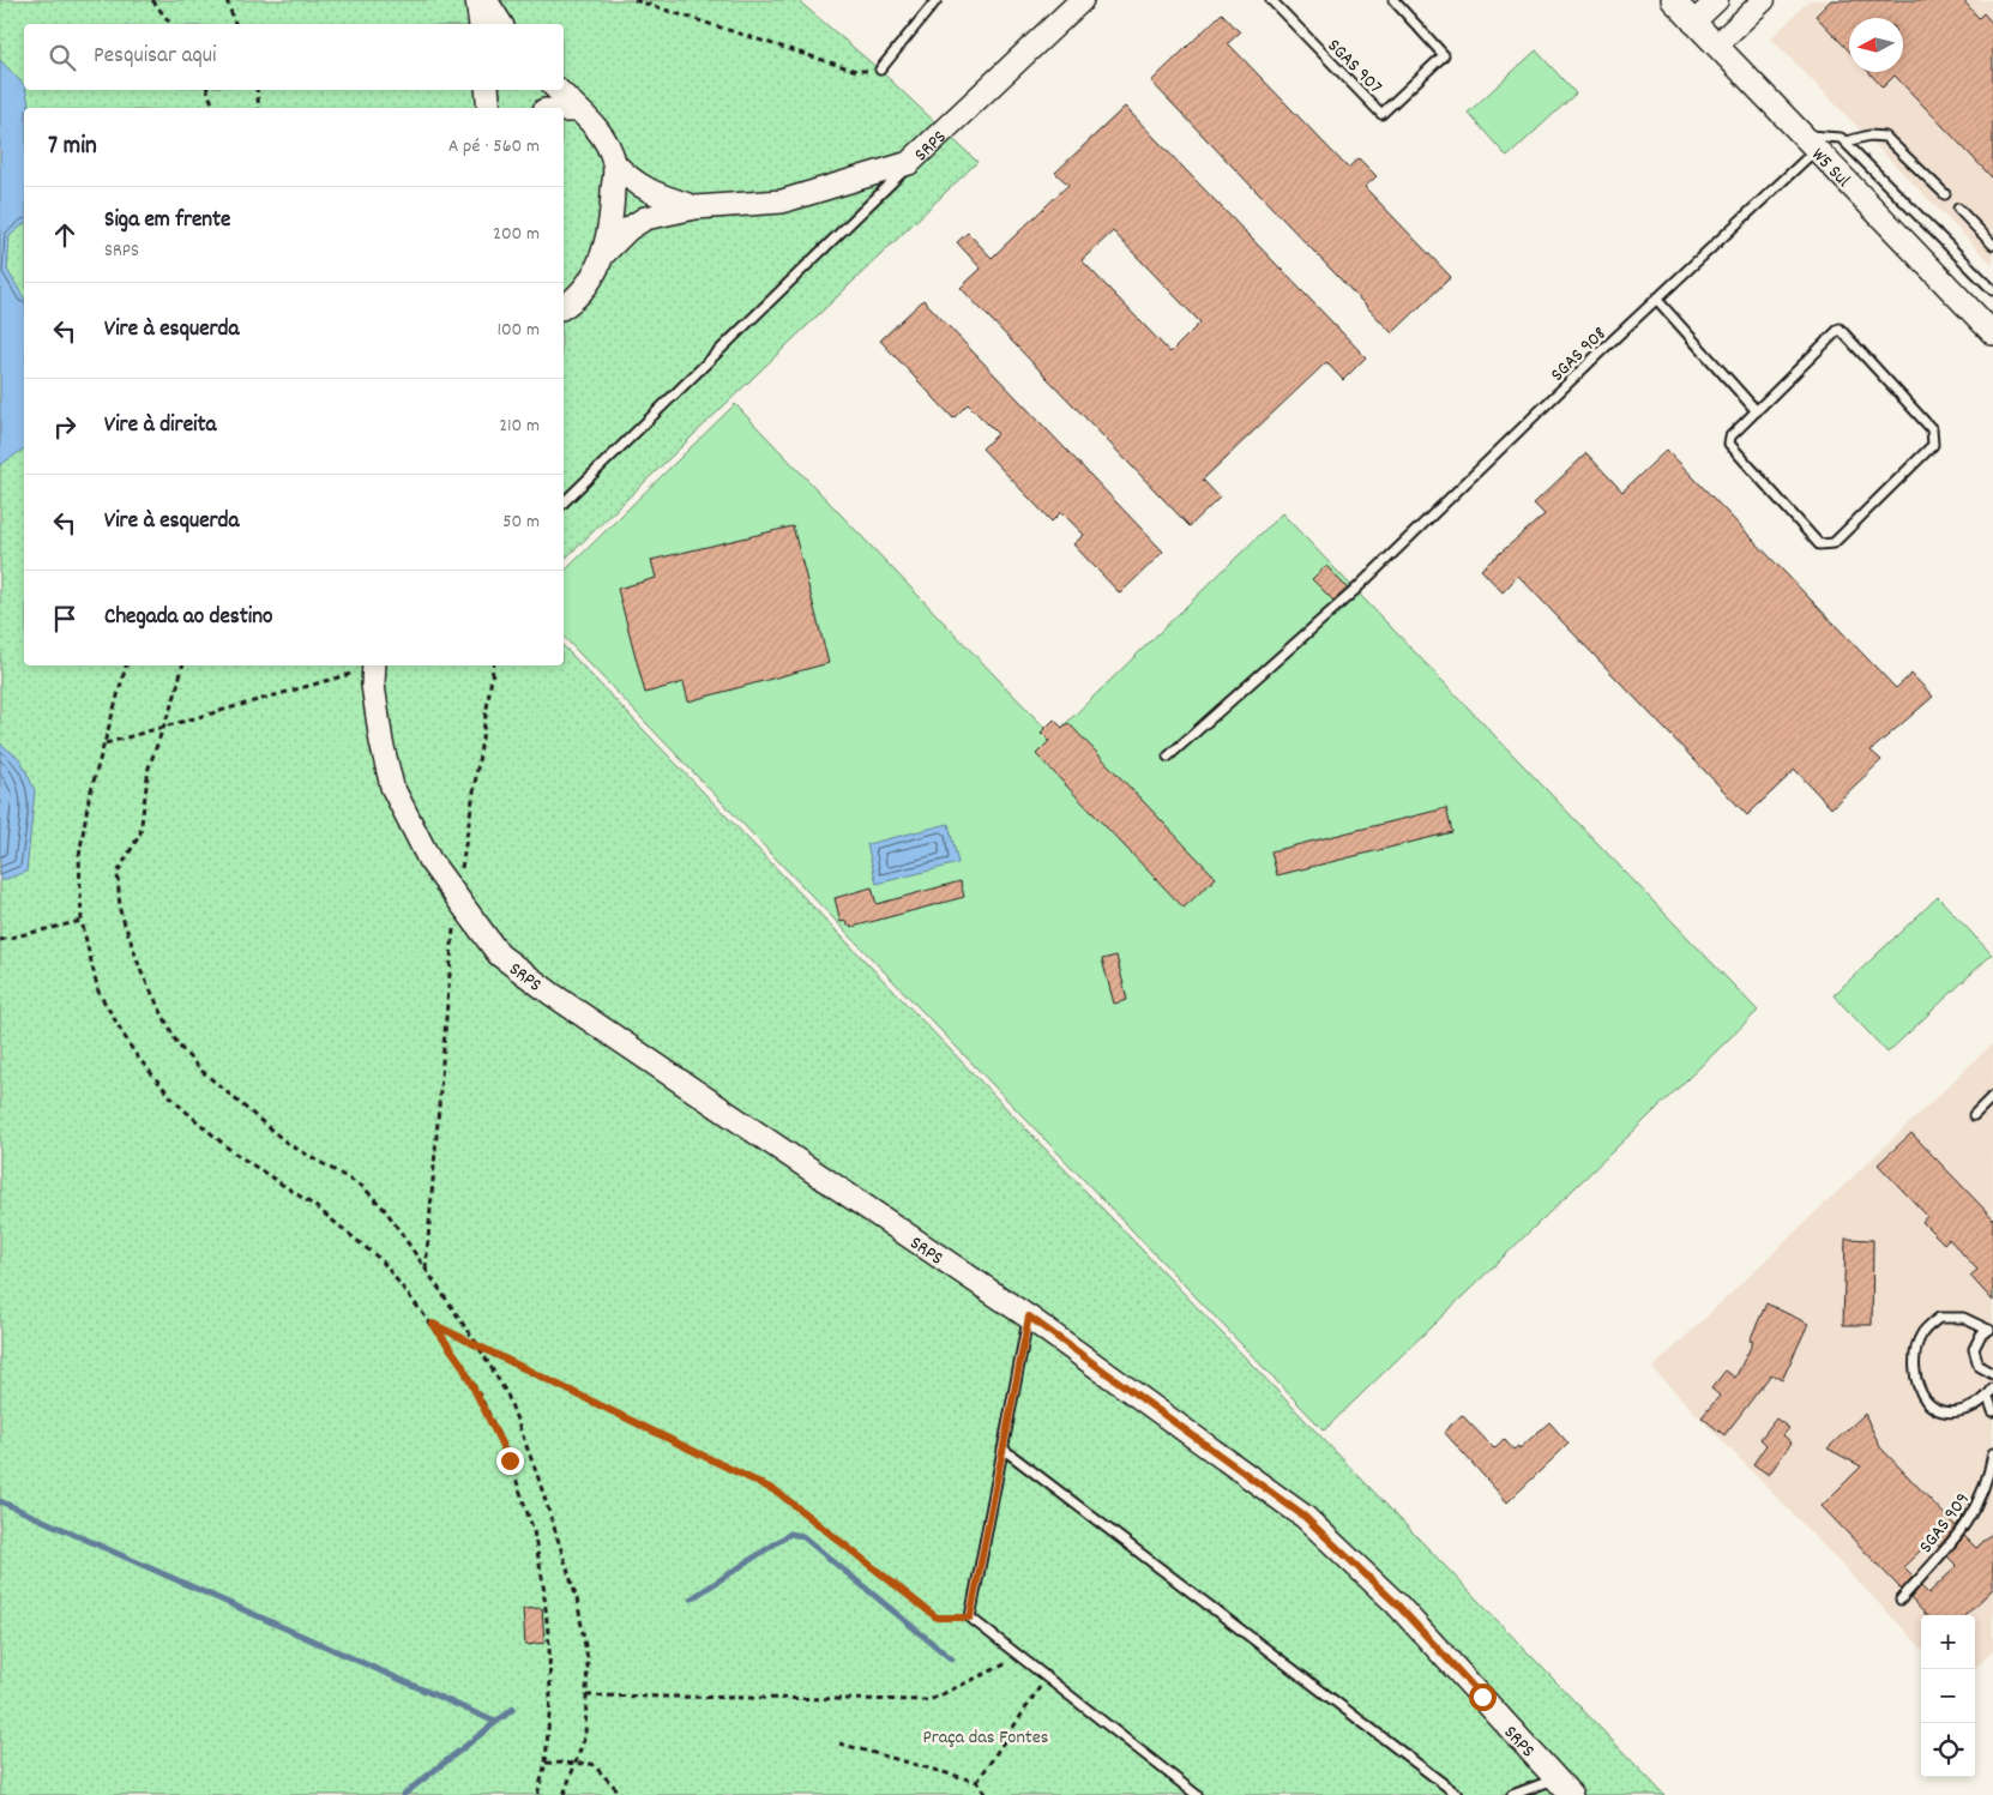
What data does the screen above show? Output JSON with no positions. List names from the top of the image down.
{
  "streets": {
    "main road": ["SRPS", "W5 Sul"],
    "lane": ["SGAS 907", "SGAS 908", "SGAS 909"]
  },
  "crossings": [
    ["W5 Sul", "SGAS 908"]
  ],
  "parks": ["Praça das Fontes"],
  "north": "left",
  "page": {
    "search": "Pesquisar aqui",
    "heading": ["7 min", "A pé · 560 m"],
    "list": [
      ["Siga em frente", "SRPS", "200 m"],
      ["Vire à esquerda", "100 m"],
      ["Vire à direita", "210 m"],
      ["Vire à esquerda", "50 m"],
      "Chegada ao destino"
    ],
    "map_buttons": ["+", "−"]
  }
}
